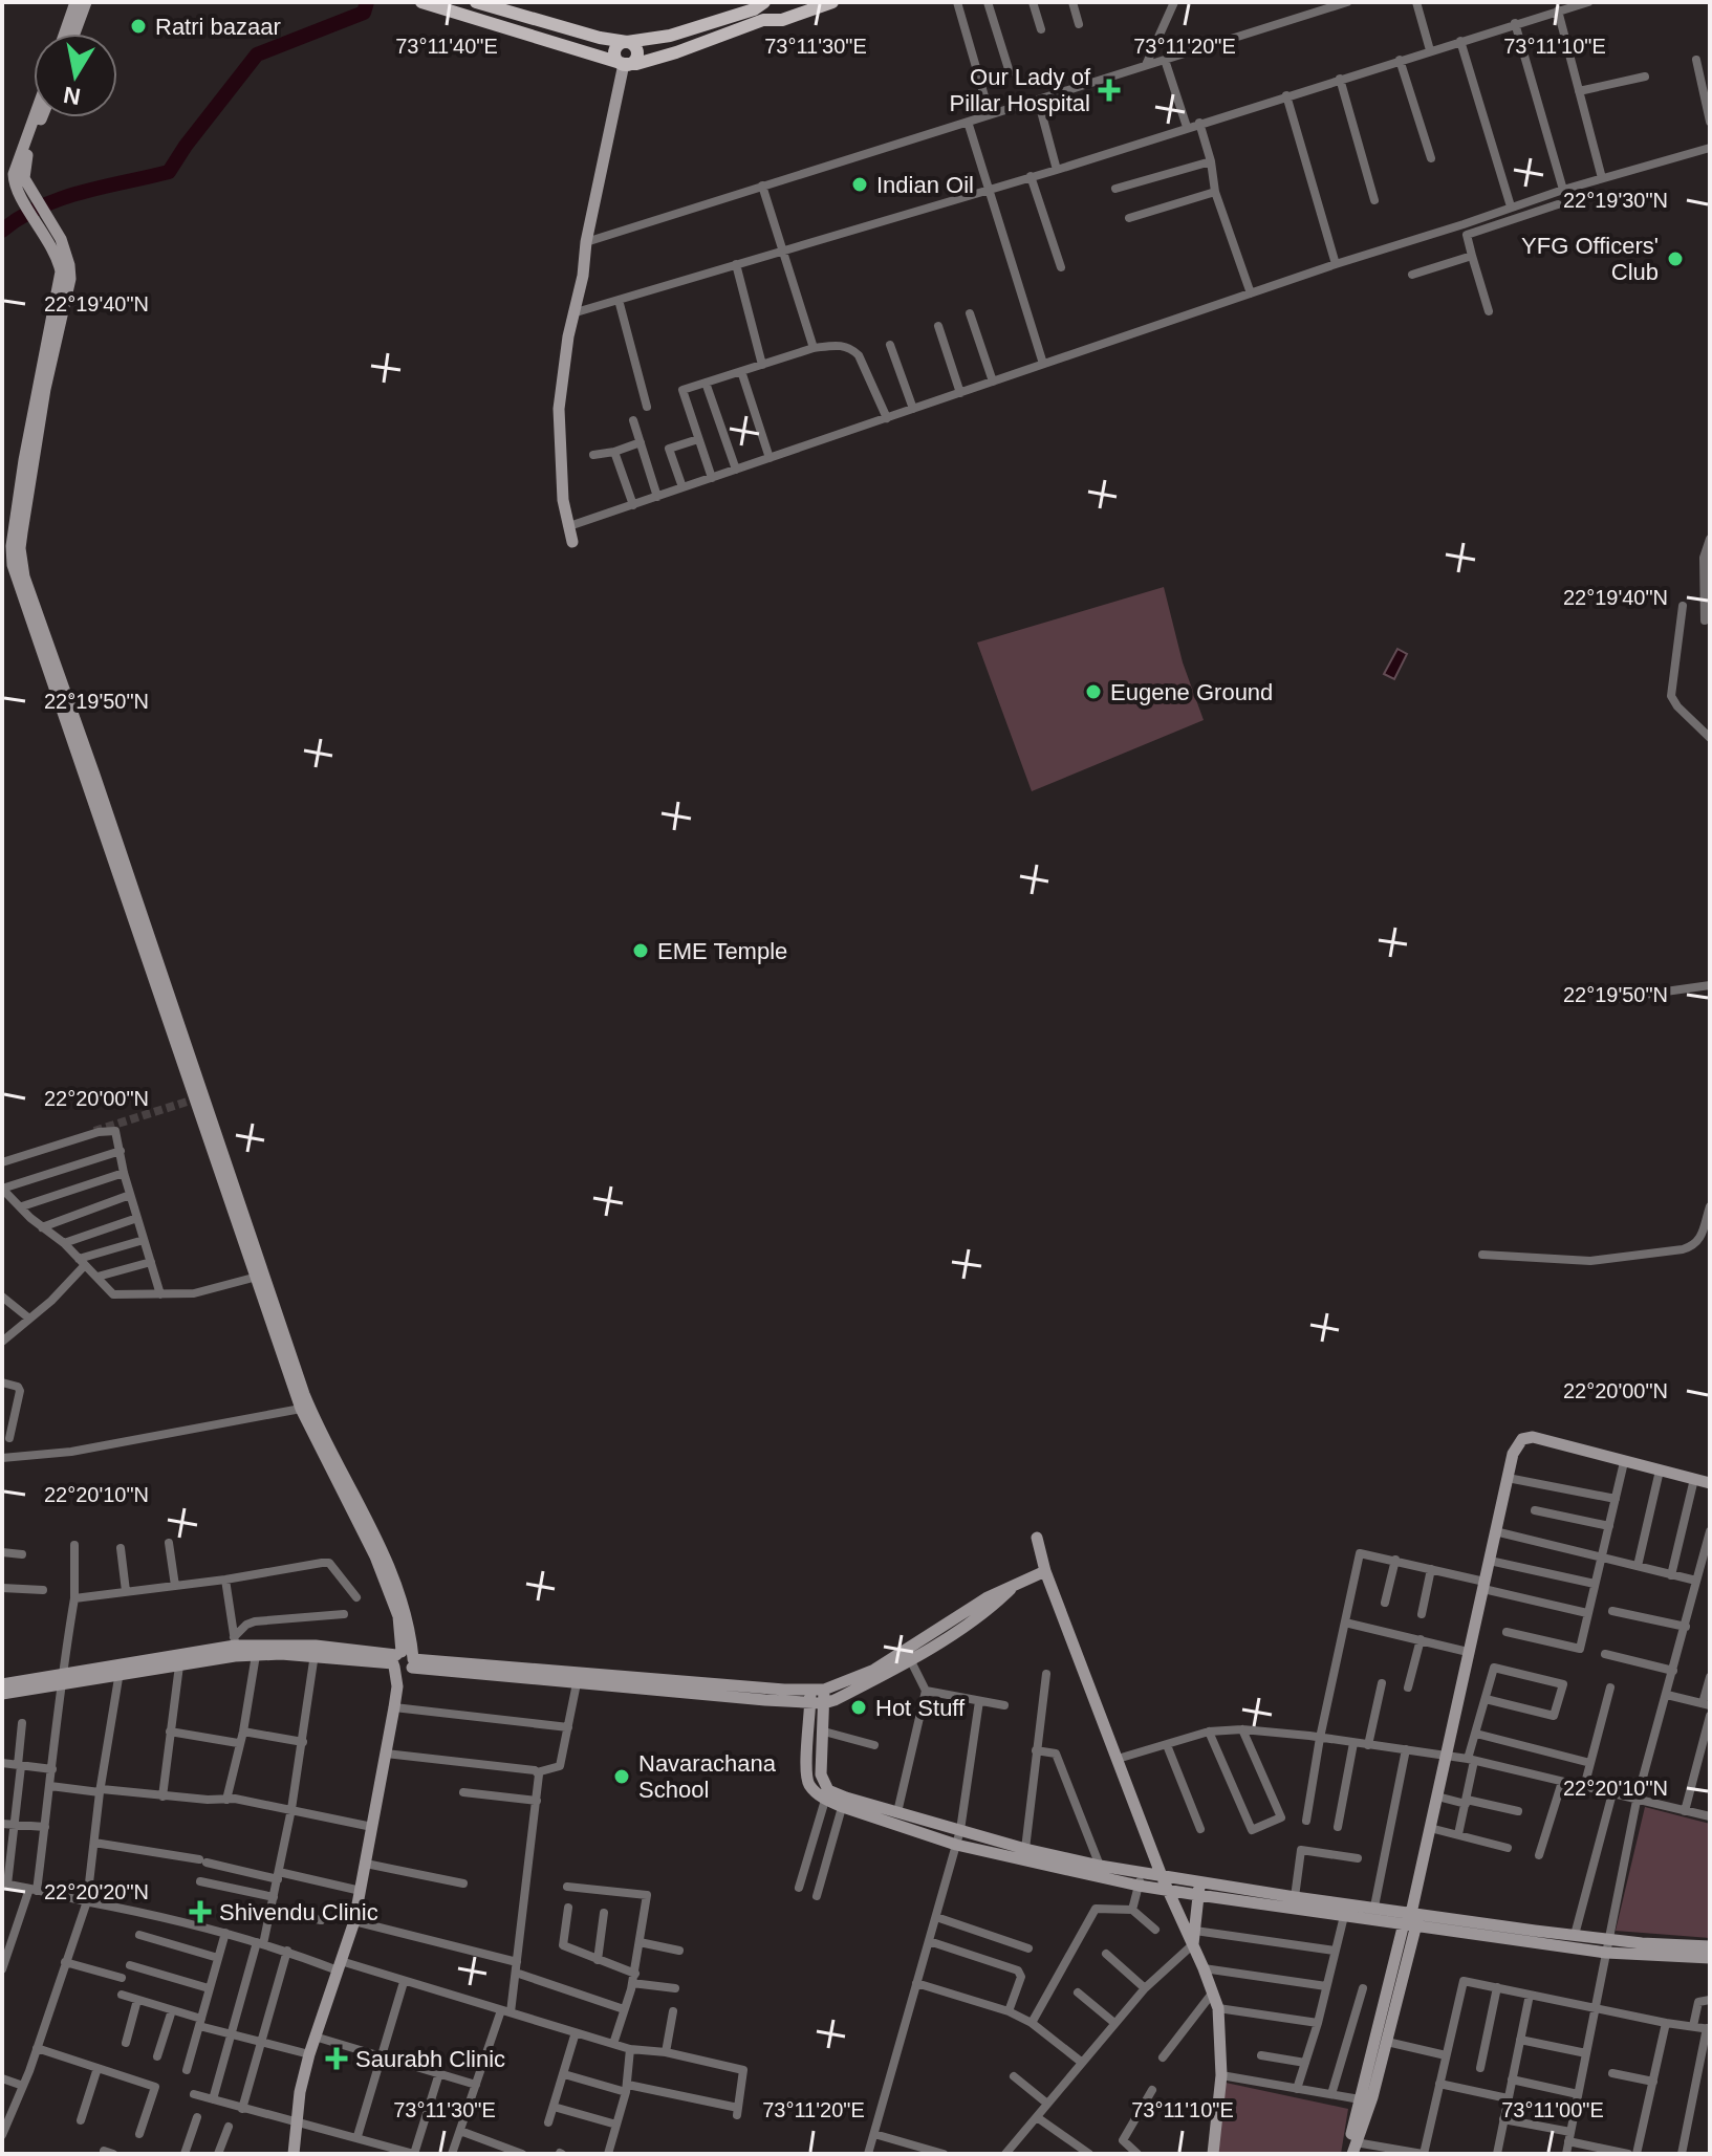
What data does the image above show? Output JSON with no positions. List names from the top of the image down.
{
  "places": {
    "other": [
      "Ratri bazaar",
      "Indian Oil",
      "YFG Officers' Club",
      "Eugene Ground",
      "EME Temple",
      "Hot Stuff",
      "Navarachana School"
    ],
    "health": ["Our Lady of Pillar Hospital", "Shivendu Clinic", "Saurabh Clinic"]
  },
  "north": "bottom",
  "coordinates": [
    "73°11'40\"E",
    "73°11'30\"E",
    "73°11'20\"E",
    "73°11'10\"E",
    "22°19'30\"N",
    "22°19'40\"N",
    "22°19'50\"N",
    "22°20'00\"N",
    "22°20'10\"N",
    "22°20'20\"N",
    "73°11'00\"E"
  ]
}
